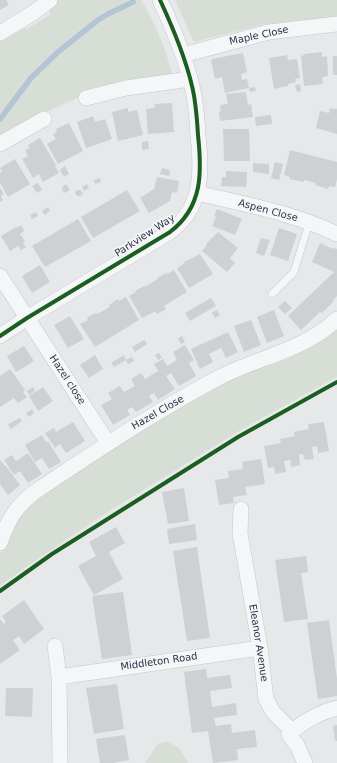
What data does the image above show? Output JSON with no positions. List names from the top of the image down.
{
  "streets": {
    "street": [
      "Maple Close",
      "Aspen Close",
      "Parkview Way",
      "Hazel close",
      "Hazel Close",
      "Eleanor Avenue",
      "Middleton Road"
    ]
  },
  "crossings": [
    ["Maple Close", "Parkview Way"],
    ["Aspen Close", "Parkview Way"],
    ["Parkview Way", "Hazel close"],
    ["Hazel close", "Hazel Close"],
    ["Eleanor Avenue", "Middleton Road"]
  ]
}
